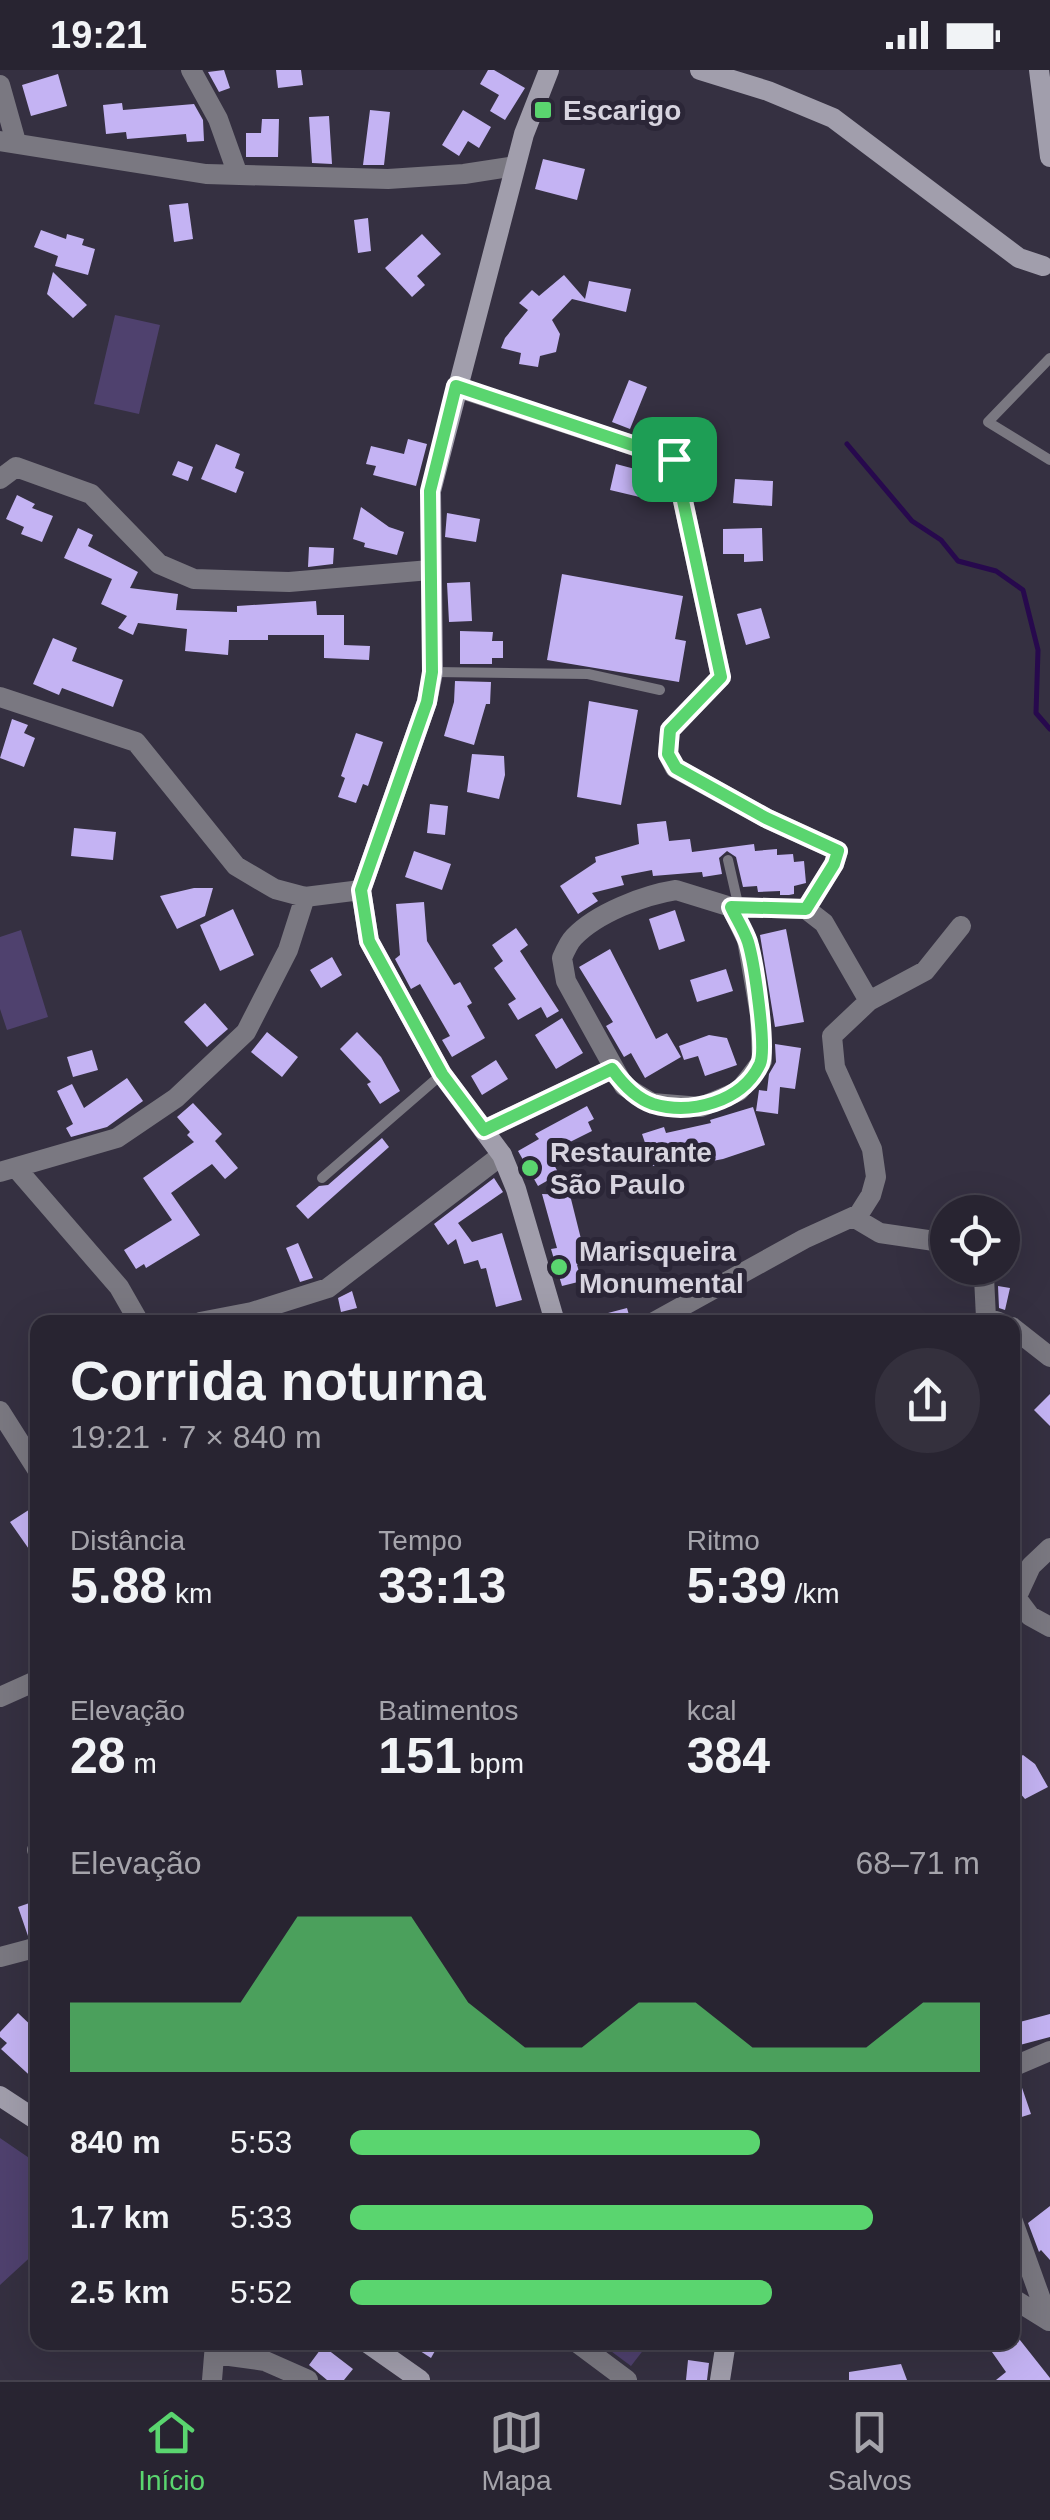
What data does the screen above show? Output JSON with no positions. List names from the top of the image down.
{
  "places": {
    "transit": ["Escarigo"],
    "other": ["Restaurante São Paulo", "Marisqueira Monumental"]
  },
  "page": {
    "status": "19:21",
    "heading": ["Corrida noturna", "19:21 · 7 × 840 m"],
    "stats": [
      ["Distância", "5.88 km"],
      ["Tempo", "33:13"],
      ["Ritmo", "5:39 /km"],
      ["Elevação", "28 m"],
      ["Batimentos", "151 bpm"],
      ["kcal", "384"]
    ],
    "chart": ["Elevação", "68–71 m"],
    "list": [
      {
        "name": "840 m",
        "note": "5:53"
      },
      {
        "name": "1.7 km",
        "note": "5:33"
      },
      {
        "name": "2.5 km",
        "note": "5:52"
      }
    ],
    "tabs": ["Início", "Mapa", "Salvos"]
  }
}
